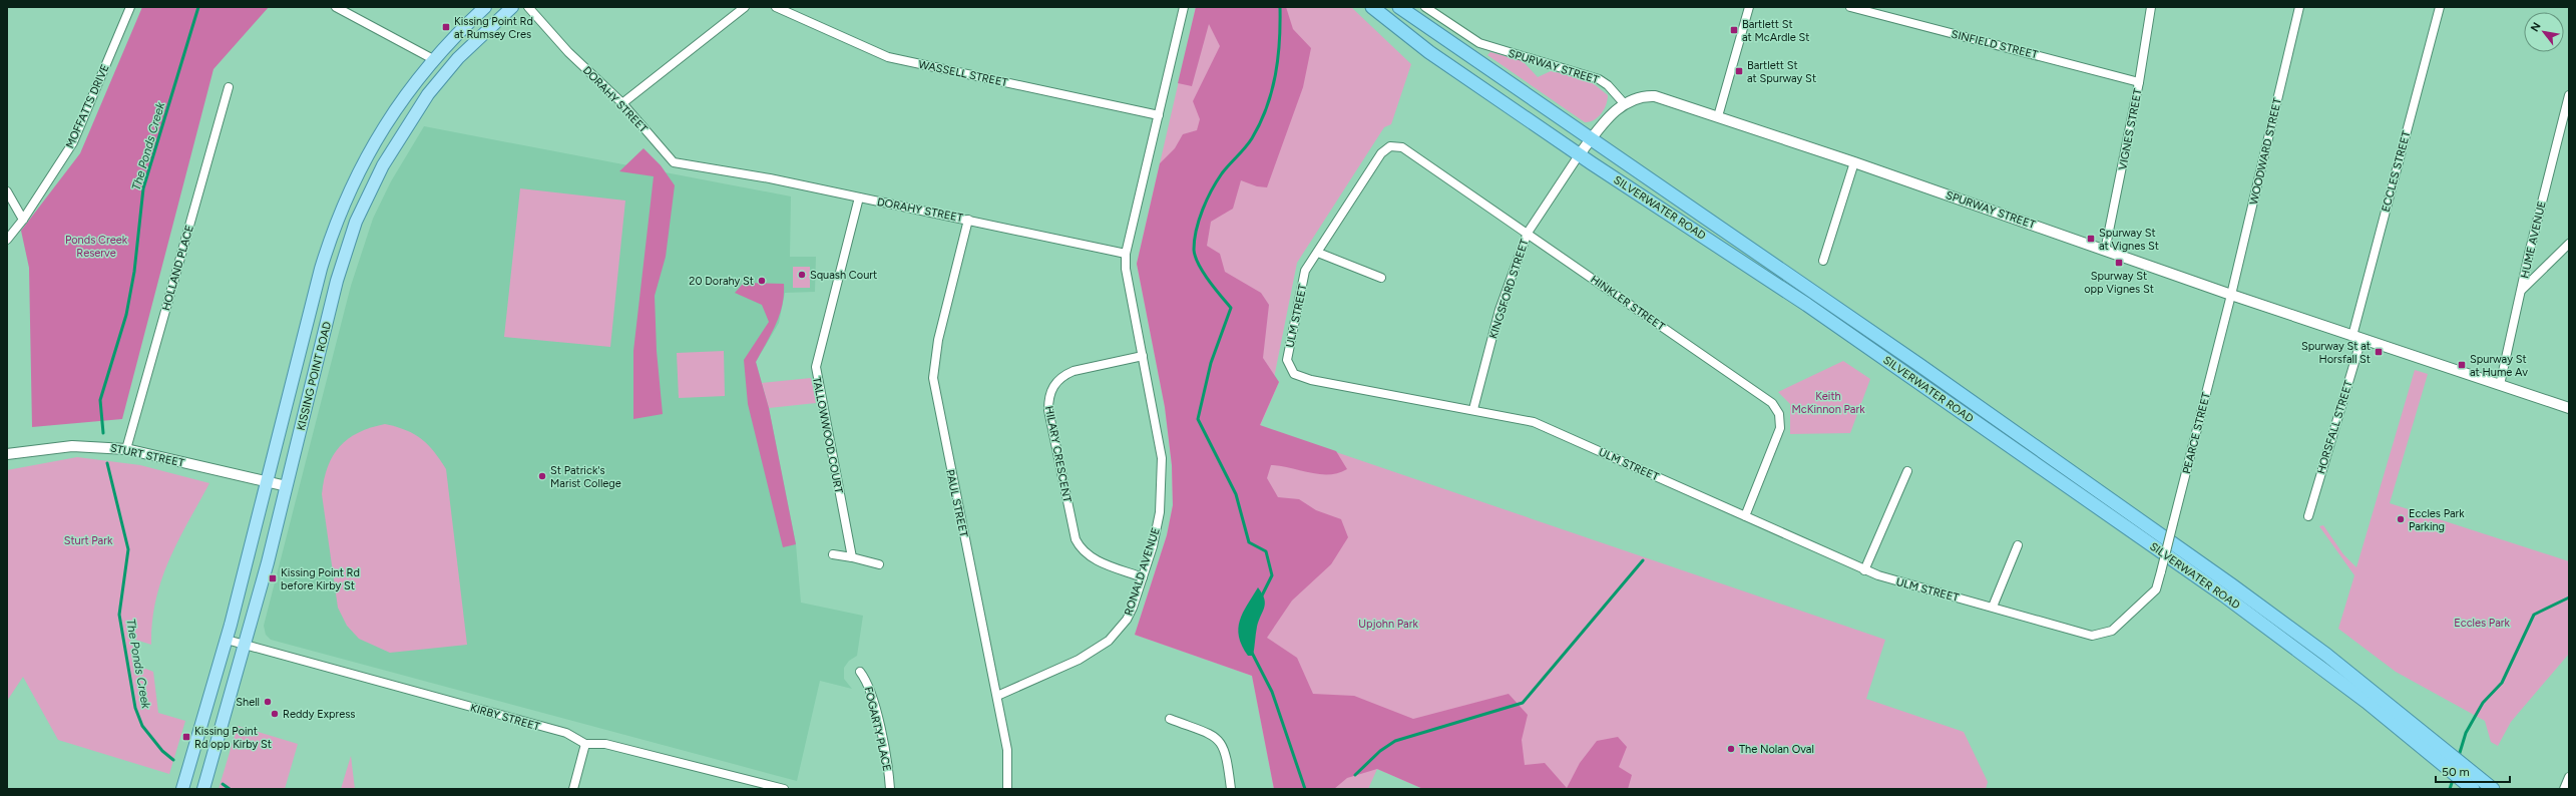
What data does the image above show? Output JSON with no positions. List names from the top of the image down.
{
  "streets": {
    "highway": ["SILVERWATER ROAD"],
    "main road": ["KISSING POINT ROAD"],
    "street": [
      "SINFIELD STREET",
      "SPURWAY STREET",
      "WASSELL STREET",
      "DORAHY STREET",
      "MOFFATTS DRIVE",
      "VIGNES STREET",
      "WOODWARD STREET",
      "ECCLES STREET",
      "HUME AVENUE",
      "HOLLAND PLACE",
      "KINGSFORD STREET",
      "HINKLER STREET",
      "ULM STREET",
      "HORSFALL STREET",
      "PEARCE STREET",
      "TALLOWWOOD COURT",
      "HILARY CRESCENT",
      "STURT STREET",
      "PAUL STREET",
      "RONALD AVENUE",
      "KIRBY STREET",
      "FOGARTY PLACE"
    ]
  },
  "crossings": [
    ["SINFIELD STREET", "VIGNES STREET"],
    ["SPURWAY STREET", "VIGNES STREET"],
    ["SPURWAY STREET", "WOODWARD STREET"],
    ["SPURWAY STREET", "ECCLES STREET"],
    ["SPURWAY STREET", "HUME AVENUE"],
    ["SPURWAY STREET", "KINGSFORD STREET"],
    ["SPURWAY STREET", "HORSFALL STREET"],
    ["SPURWAY STREET", "PEARCE STREET"],
    ["DORAHY STREET", "TALLOWWOOD COURT"],
    ["DORAHY STREET", "PAUL STREET"],
    ["DORAHY STREET", "RONALD AVENUE"],
    ["WOODWARD STREET", "PEARCE STREET"],
    ["ECCLES STREET", "HORSFALL STREET"],
    ["SILVERWATER ROAD", "KINGSFORD STREET"],
    ["HOLLAND PLACE", "STURT STREET"],
    ["KINGSFORD STREET", "HINKLER STREET"],
    ["KINGSFORD STREET", "ULM STREET"],
    ["HINKLER STREET", "ULM STREET"],
    ["ULM STREET", "PEARCE STREET"],
    ["KISSING POINT ROAD", "STURT STREET"],
    ["KISSING POINT ROAD", "KIRBY STREET"],
    ["HILARY CRESCENT", "RONALD AVENUE"],
    ["PAUL STREET", "RONALD AVENUE"]
  ],
  "water": ["The Ponds Creek"],
  "parks": [
    "Ponds Creek Reserve",
    "Keith McKinnon Park",
    "Sturt Park",
    "Eccles Park",
    "Upjohn Park"
  ],
  "places": {
    "transit": [
      "Kissing Point Rd at Rumsey Cres",
      "Bartlett St at McArdle St",
      "Bartlett St at Spurway St",
      "Spurway St at Vignes St",
      "Spurway St opp Vignes St",
      "Spurway St at Horsfall St",
      "Spurway St at Hume Av",
      "Kissing Point Rd before Kirby St",
      "Kissing Point Rd opp Kirby St"
    ],
    "other": [
      "Squash Court",
      "20 Dorahy St",
      "St Patrick's Marist College",
      "Eccles Park Parking",
      "Shell",
      "Reddy Express",
      "The Nolan Oval"
    ]
  },
  "scale_bar": "50 m",
  "north": "top left"
}
